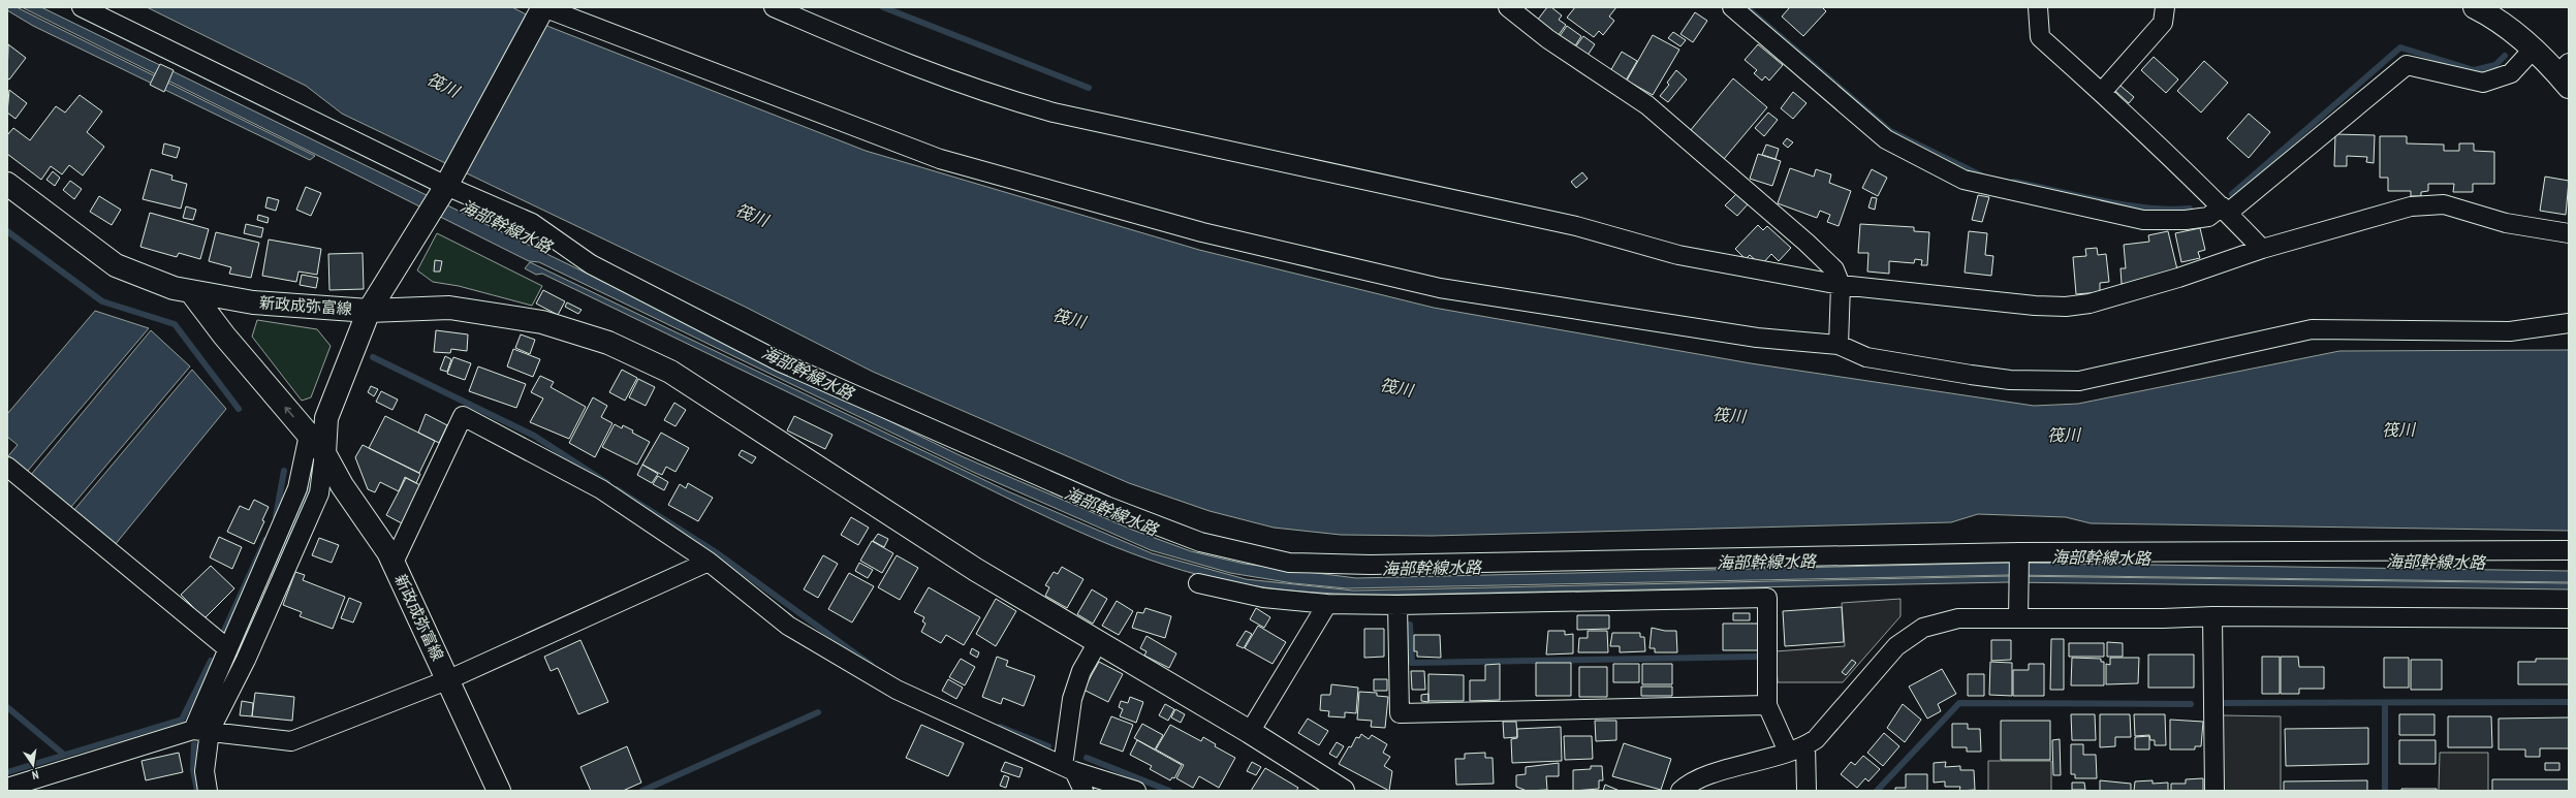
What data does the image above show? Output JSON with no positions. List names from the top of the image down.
{
  "streets": {
    "street": ["新政成弥富線"]
  },
  "water": ["筏川", "海部幹線水路"],
  "north": "bottom"
}
